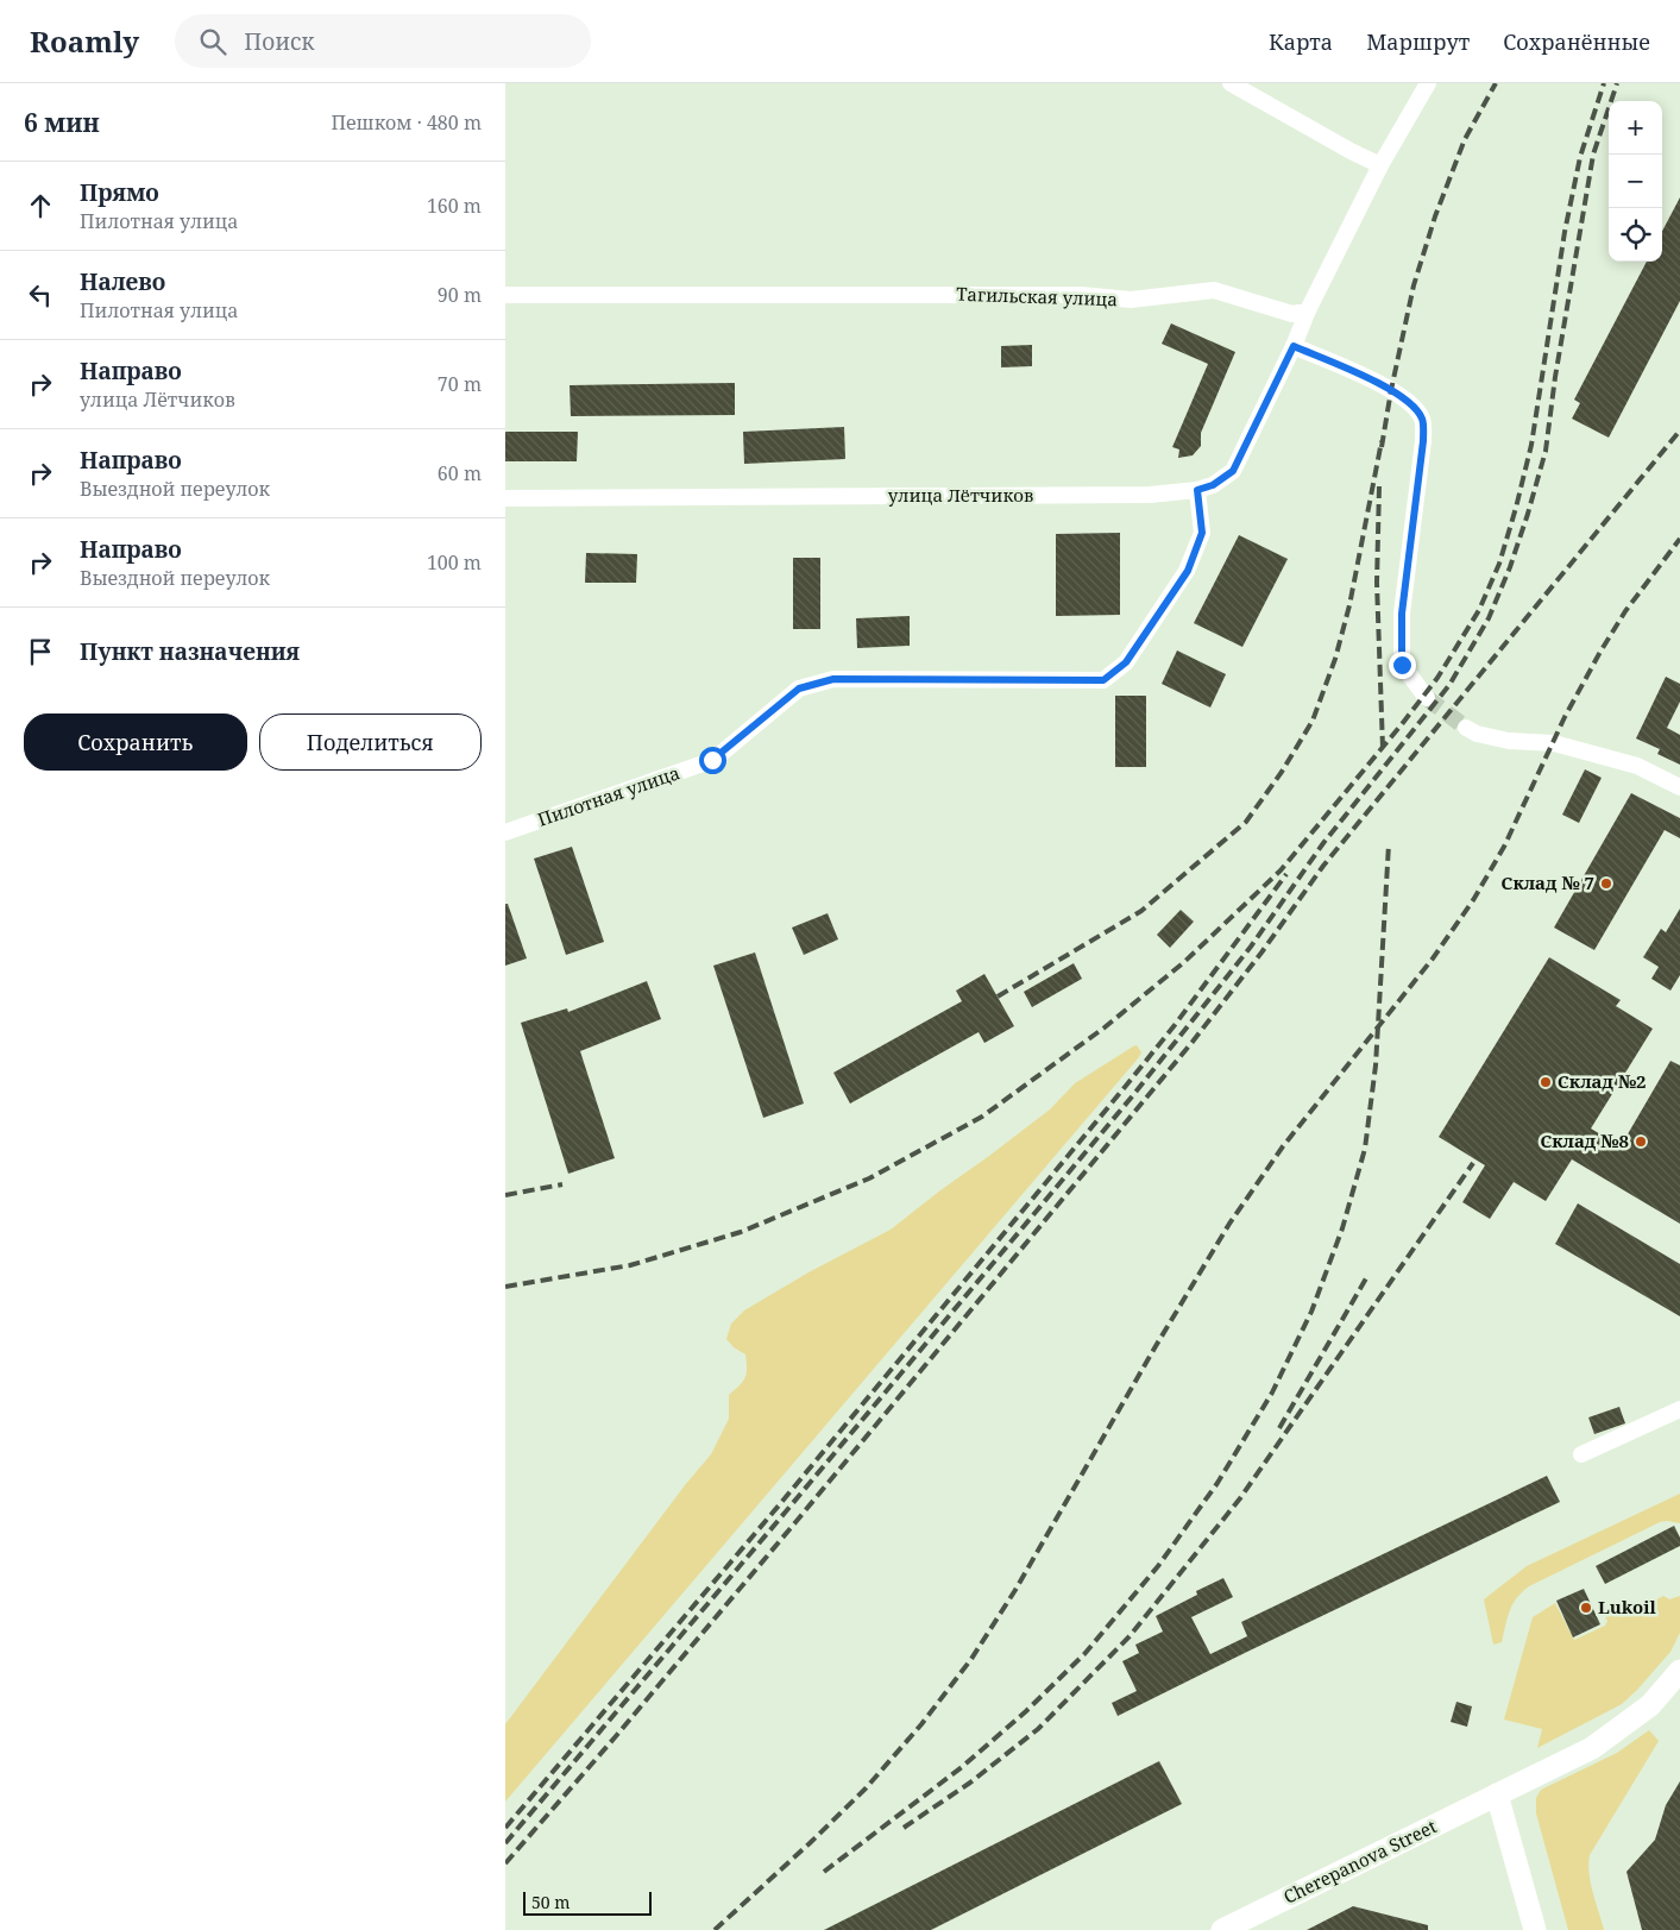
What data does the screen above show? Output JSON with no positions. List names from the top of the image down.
{
  "streets": {
    "main road": ["Cherepanova Street"],
    "street": ["Тагильская улица", "улица Лётчиков", "Пилотная улица"]
  },
  "crossings": [
    ["Тагильская улица", "улица Лётчиков"],
    ["улица Лётчиков", "Пилотная улица"]
  ],
  "places": [
    "Склад № 7",
    "Склад №2",
    "Склад №8",
    "Lukoil"
  ],
  "scale_bar": "50 m",
  "page": {
    "header": "Roamly",
    "search": "Поиск",
    "nav": ["Карта", "Маршрут", "Сохранённые"],
    "heading": ["6 мин", "Пешком · 480 m"],
    "map_buttons": ["+", "−"],
    "list": [
      ["Прямо", "Пилотная улица", "160 m"],
      ["Налево", "Пилотная улица", "90 m"],
      ["Направо", "улица Лётчиков", "70 m"],
      ["Направо", "Выездной переулок", "60 m"],
      ["Направо", "Выездной переулок", "100 m"],
      "Пункт назначения"
    ],
    "buttons": ["Сохранить", "Поделиться"],
    "scale": "50 m"
  }
}
